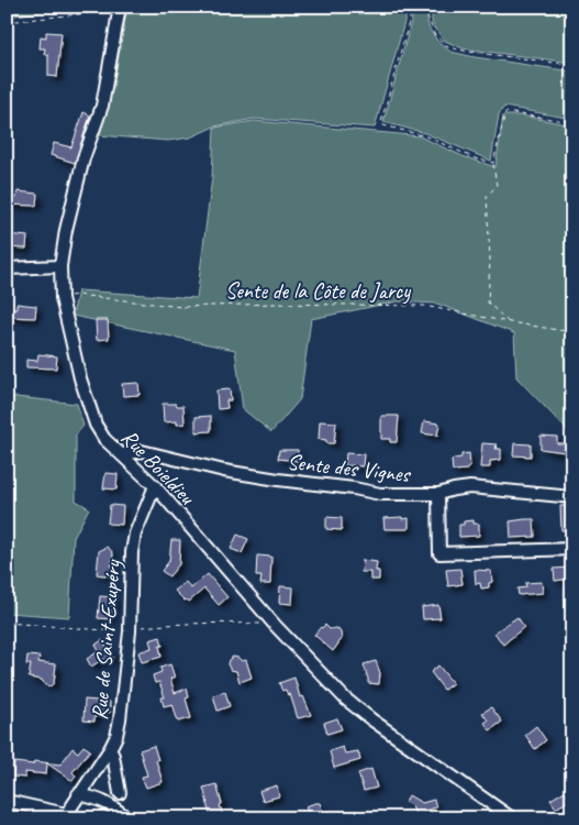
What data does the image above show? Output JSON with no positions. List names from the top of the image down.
{
  "streets": {
    "street": ["Rue Boieldieu", "Sente des Vignes", "Rue de Saint-Exupéry"],
    "path": ["Sente de la Côte de Jarcy"]
  },
  "crossings": [
    ["Sente de la Côte de Jarcy", "Rue Boieldieu"],
    ["Rue Boieldieu", "Sente des Vignes"],
    ["Rue Boieldieu", "Rue de Saint-Exupéry"]
  ]
}
